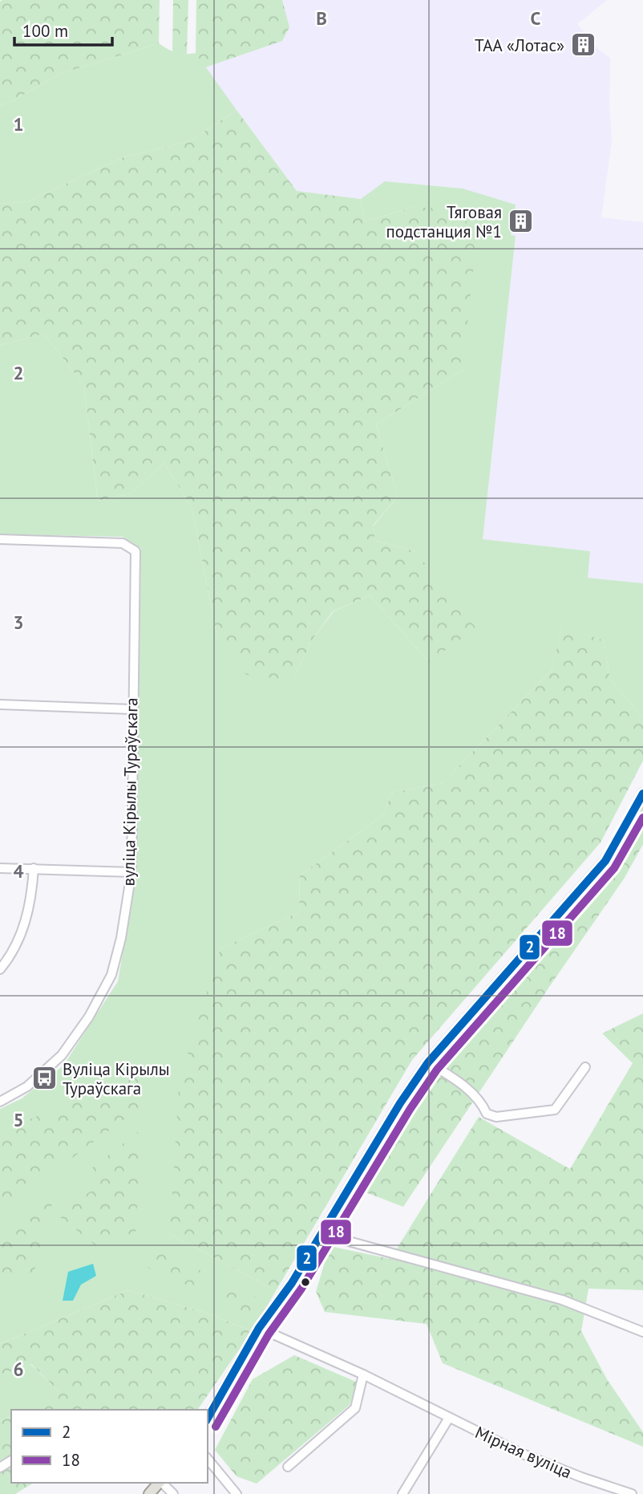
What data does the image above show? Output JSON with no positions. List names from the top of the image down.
{
  "streets": {
    "street": ["вуліца Кірылы Тураўскага", "Мірная вуліца"]
  },
  "places": {
    "building": ["ТАА «Лотас»", "Тяговая подстанция №1"],
    "bus stop": ["Вуліца Кірылы Тураўскага"]
  },
  "lines": ["transit line 2", "transit line 18"],
  "legend": ["2", "18"],
  "scale_bar": "100 m",
  "grid": {
    "columns": ["B", "C"],
    "rows": [
      "1",
      "2",
      "3",
      "4",
      "5",
      "6"
    ]
  }
}
